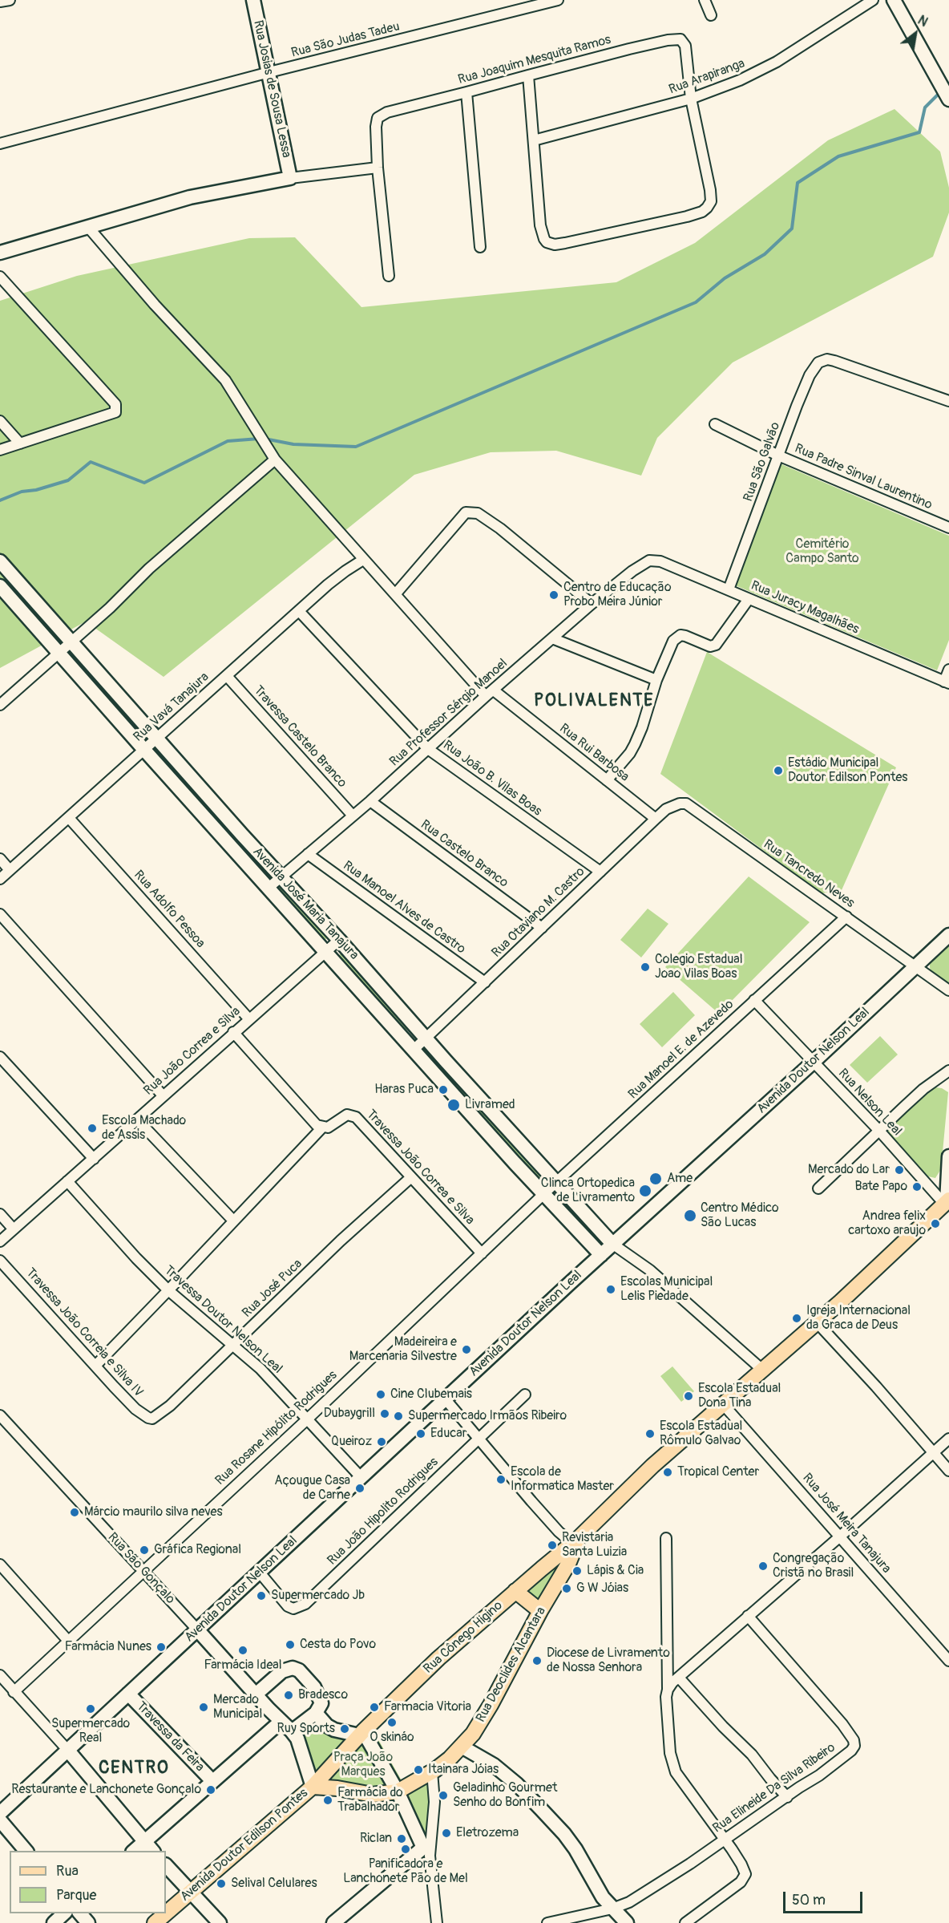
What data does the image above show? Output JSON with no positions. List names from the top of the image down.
{
  "streets": {
    "main road": ["Rua Cônego Higino", "Rua Deoclides Alcantara", "Avenida Doutor Edilson Pontes"],
    "street": [
      "Rua São Judas Tadeu",
      "Rua Joaquim Mesquita Ramos",
      "Rua Arapiranga",
      "Rua Josias de Sousa Lessa",
      "Rua São Galvão",
      "Rua Padre Sinval Laurentino",
      "Rua Juracy Magalhães",
      "Rua Vavá Tanajura",
      "Rua Professor Sérgio Manoel",
      "Travessa Castelo Branco",
      "Rua Rui Barbosa",
      "Rua João B. Vilas Boas",
      "Rua Castelo Branco",
      "Rua Tancredo Neves",
      "Avenida José Maria Tanajura",
      "Rua Manoel Alves de Castro",
      "Rua Adolfo Pessoa",
      "Rua Otaviano M. Castro",
      "Rua Manoel E. de Azevedo",
      "Rua João Correa e Silva",
      "Avenida Doutor Nelson Leal",
      "Rua Nelson Leal",
      "Travessa João Correa e Silva",
      "Rua José Puca",
      "Travessa Doutor Nelson Leal",
      "Travessa João Correia e Silva IV",
      "Rua Rosane Hipólito Rodrigues",
      "Rua João Hipolito Rodrigues",
      "Rua José Meira Tanajura",
      "Rua São Gonçalo",
      "Travessa da Feira",
      "Rua Elineide Da Silva Ribeiro"
    ]
  },
  "crossings": [
    ["Rua São Judas Tadeu", "Rua Josias de Sousa Lessa"],
    ["Rua Joaquim Mesquita Ramos", "Rua Arapiranga"],
    ["Rua São Galvão", "Rua Padre Sinval Laurentino"],
    ["Rua São Galvão", "Rua Juracy Magalhães"],
    ["Rua Juracy Magalhães", "Rua Professor Sérgio Manoel"],
    ["Rua Vavá Tanajura", "Travessa Castelo Branco"],
    ["Rua Vavá Tanajura", "Rua Rui Barbosa"],
    ["Rua Vavá Tanajura", "Rua João B. Vilas Boas"],
    ["Rua Vavá Tanajura", "Avenida José Maria Tanajura"],
    ["Rua Vavá Tanajura", "Rua Adolfo Pessoa"],
    ["Rua Professor Sérgio Manoel", "Travessa Castelo Branco"],
    ["Rua Professor Sérgio Manoel", "Rua Rui Barbosa"],
    ["Rua Professor Sérgio Manoel", "Rua João B. Vilas Boas"],
    ["Rua Professor Sérgio Manoel", "Rua Castelo Branco"],
    ["Rua Professor Sérgio Manoel", "Avenida José Maria Tanajura"],
    ["Rua Professor Sérgio Manoel", "Rua Manoel Alves de Castro"],
    ["Rua Rui Barbosa", "Rua Otaviano M. Castro"],
    ["Rua João B. Vilas Boas", "Rua Otaviano M. Castro"],
    ["Rua Castelo Branco", "Rua Otaviano M. Castro"],
    ["Rua Tancredo Neves", "Rua Otaviano M. Castro"],
    ["Rua Tancredo Neves", "Rua Manoel E. de Azevedo"],
    ["Rua Tancredo Neves", "Avenida Doutor Nelson Leal"],
    ["Avenida José Maria Tanajura", "Rua Otaviano M. Castro"],
    ["Avenida José Maria Tanajura", "Rua Manoel E. de Azevedo"],
    ["Avenida José Maria Tanajura", "Rua João Correa e Silva"],
    ["Avenida José Maria Tanajura", "Avenida Doutor Nelson Leal"],
    ["Avenida José Maria Tanajura", "Rua Rosane Hipólito Rodrigues"],
    ["Rua Manoel Alves de Castro", "Rua Otaviano M. Castro"],
    ["Rua Adolfo Pessoa", "Rua João Correa e Silva"],
    ["Rua Manoel E. de Azevedo", "Rua Nelson Leal"],
    ["Rua Manoel E. de Azevedo", "Rua Rosane Hipólito Rodrigues"],
    ["Rua João Correa e Silva", "Travessa Doutor Nelson Leal"],
    ["Avenida Doutor Nelson Leal", "Rua Nelson Leal"],
    ["Avenida Doutor Nelson Leal", "Travessa Doutor Nelson Leal"],
    ["Avenida Doutor Nelson Leal", "Rua João Hipolito Rodrigues"],
    ["Avenida Doutor Nelson Leal", "Rua São Gonçalo"],
    ["Avenida Doutor Nelson Leal", "Travessa da Feira"],
    ["Rua Nelson Leal", "Rua Cônego Higino"],
    ["Travessa João Correa e Silva", "Rua José Puca"],
    ["Travessa João Correa e Silva", "Rua Rosane Hipólito Rodrigues"],
    ["Rua José Puca", "Travessa Doutor Nelson Leal"],
    ["Rua José Puca", "Travessa João Correia e Silva IV"],
    ["Travessa Doutor Nelson Leal", "Rua Rosane Hipólito Rodrigues"],
    ["Rua Rosane Hipólito Rodrigues", "Rua São Gonçalo"],
    ["Rua José Meira Tanajura", "Rua Cônego Higino"],
    ["Rua Cônego Higino", "Rua Deoclides Alcantara"]
  ],
  "districts": ["POLIVALENTE", "CENTRO"],
  "parks": ["Cemitério Campo Santo", "Praça João Marques"],
  "places": [
    "Centro de Educação Probo Meira Júnior",
    "Estádio Municipal Doutor Edilson Pontes",
    "Colegio Estadual Joao Vilas Boas",
    "Haras Puca",
    "Livramed",
    "Escola Machado de Assis",
    "Mercado do Lar",
    "Ame",
    "Bate Papo",
    "Clinca Ortopedica de Livramento",
    "Centro Médico São Lucas",
    "Andrea felix cartoxo araujo",
    "Escolas Municipal Lelis Piedade",
    "Igreja Internacional da Graca de Deus",
    "Madeireira e Marcenaria Silvestre",
    "Cine Clubemais",
    "Escola Estadual Dona Tina",
    "Dubaygrill",
    "Supermercado Irmãos Ribeiro",
    "Educar",
    "Escola Estadual Rômulo Galvao",
    "Queiroz",
    "Tropical Center",
    "Escola de Informatica Master",
    "Açougue Casa de Carne",
    "Márcio maurilo silva neves",
    "Revistaria Santa Luizia",
    "Gráfica Regional",
    "Congregação Cristã no Brasil",
    "Lápis & Cia",
    "G W Jóias",
    "Supermercado Jb",
    "Cesta do Povo",
    "Farmácia Nunes",
    "Farmácia Ideal",
    "Diocese de Livramento de Nossa Senhora",
    "Bradesco",
    "Mercado Municipal",
    "Farmacia Vitoria",
    "Supermercado Real",
    "O skináo",
    "Ruy Sports",
    "Itainara Jóias",
    "Restaurante e Lanchonete Gonçalo",
    "Geladinho Gourmet Senho do Bonfim",
    "Farmácia do Trabalhador",
    "Eletrozema",
    "Riclan",
    "Panificadora e Lanchonete Pão de Mel",
    "Selival Celulares"
  ],
  "legend": ["Rua", "Parque"],
  "scale_bar": "50 m",
  "north": "top right"
}
